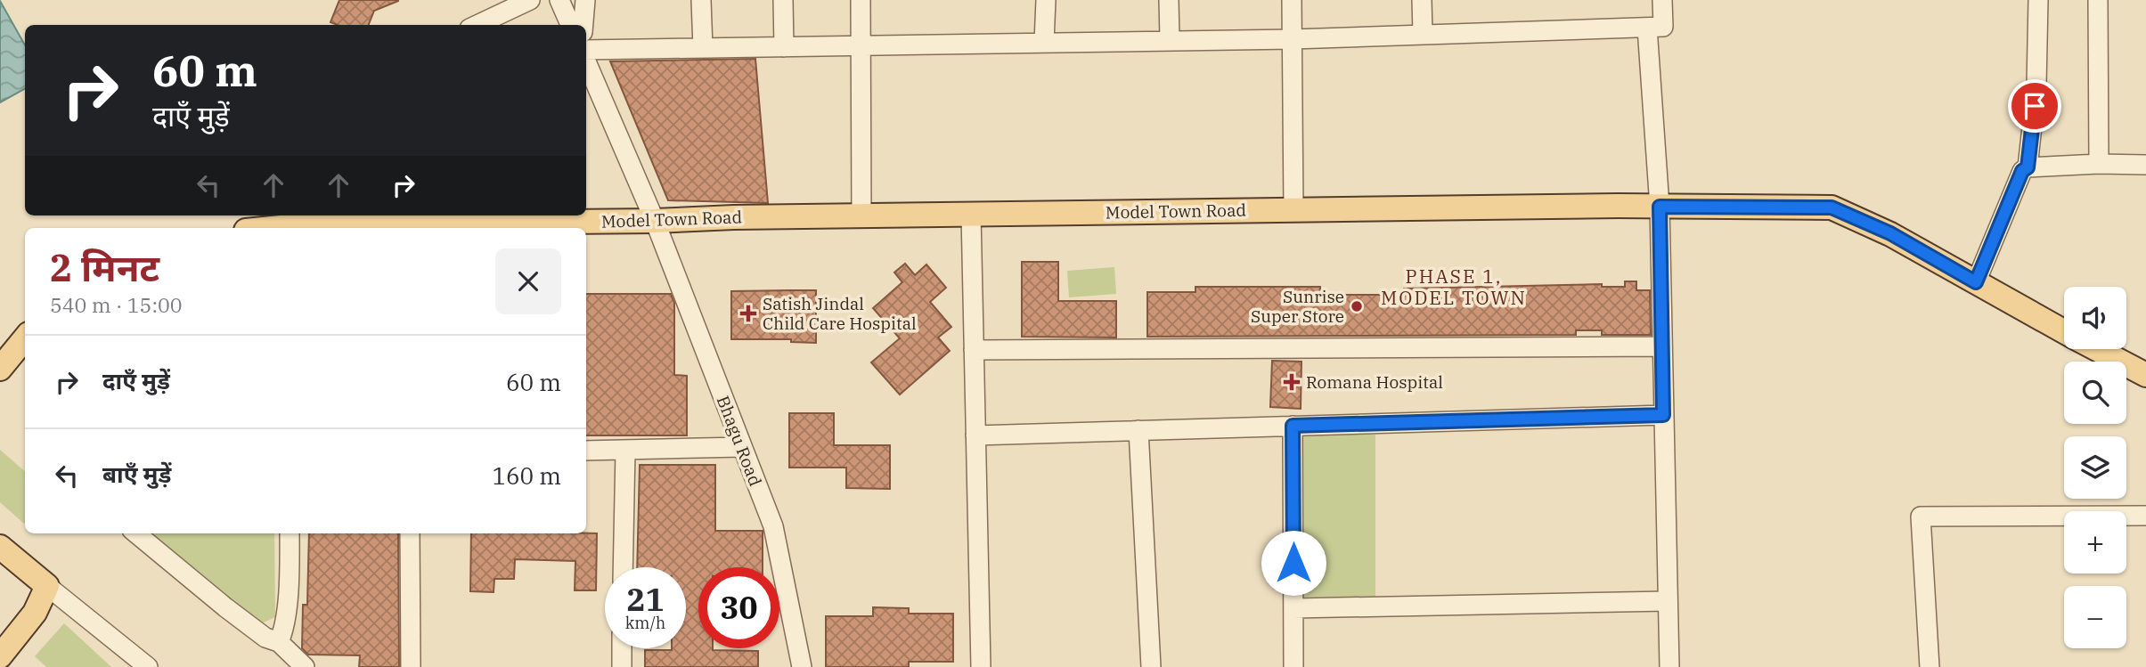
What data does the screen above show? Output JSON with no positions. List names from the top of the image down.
{
  "streets": {
    "main road": ["Model Town Road"],
    "street": ["Bhagu Road"]
  },
  "crossings": [
    ["Model Town Road", "Bhagu Road"]
  ],
  "districts": ["PHASE 1, MODEL TOWN"],
  "places": {
    "other": ["Sunrise Super Store"],
    "health": ["Satish Jindal Child Care Hospital", "Romana Hospital"]
  },
  "page": {
    "turn": ["60 m", "दाएँ मुड़ें"],
    "heading": ["2 मिनट", "540 m · 15:00"],
    "map_buttons": ["+", "−"],
    "list": [
      {
        "name": "दाएँ मुड़ें",
        "value": "60 m"
      },
      {
        "name": "बाएँ मुड़ें",
        "value": "160 m"
      }
    ],
    "speed": "21 km/h",
    "limit": "30"
  }
}
